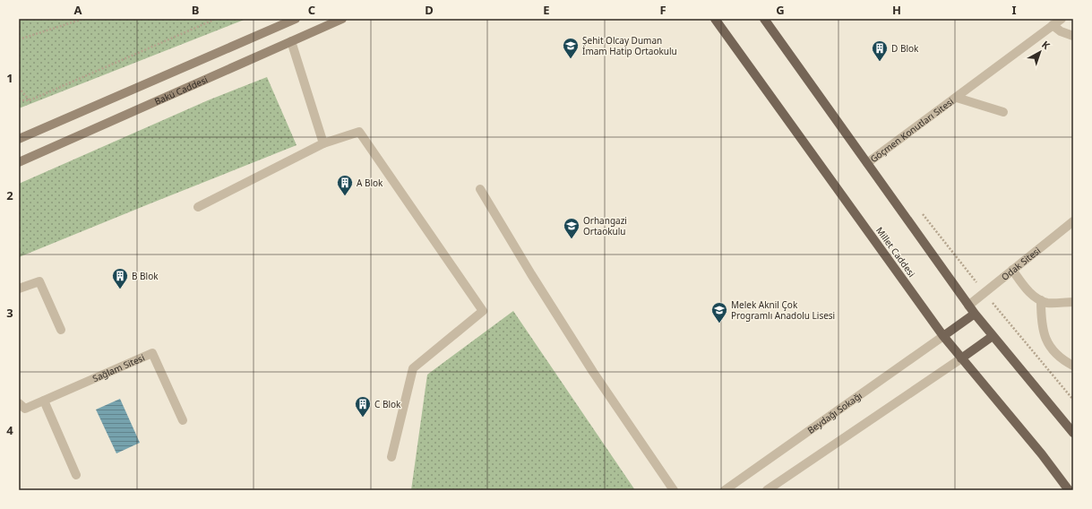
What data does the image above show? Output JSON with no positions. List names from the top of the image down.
{
  "streets": {
    "main road": ["Bakü Caddesi", "Millet Caddesi"],
    "street": [
      "Göçmen Konutları Sitesi",
      "Odak Sitesi",
      "Sağlam Sitesi",
      "Beydağı Sokağı"
    ]
  },
  "crossings": [
    ["Millet Caddesi", "Beydağı Sokağı"]
  ],
  "places": {
    "school or university": ["Şehit Olcay Duman İmam Hatip Ortaokulu", "Orhangazi Ortaokulu", "Melek Aknil Çok Programlı Anadolu Lisesi"],
    "building": [
      "D Blok",
      "A Blok",
      "B Blok",
      "C Blok"
    ]
  },
  "north": "top right",
  "grid": {
    "columns": [
      "A",
      "B",
      "C",
      "D",
      "E",
      "F",
      "G",
      "H",
      "I"
    ],
    "rows": [
      "1",
      "2",
      "3",
      "4"
    ]
  }
}
